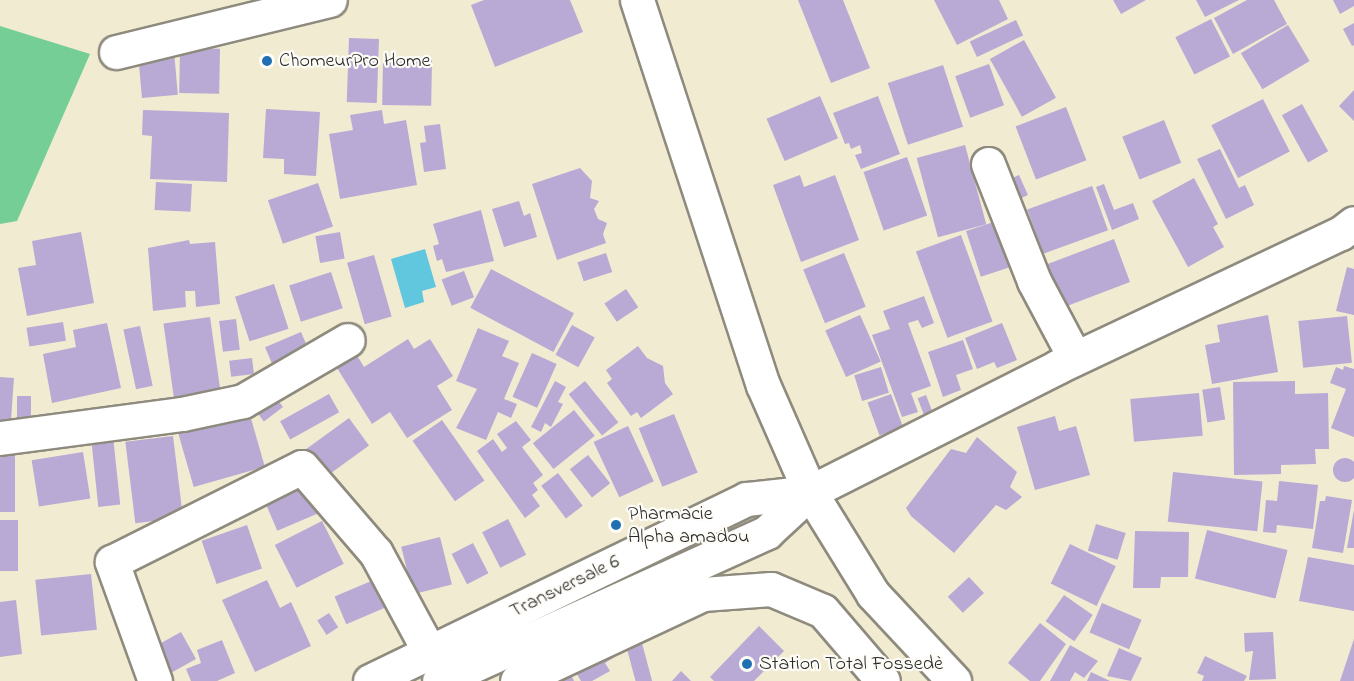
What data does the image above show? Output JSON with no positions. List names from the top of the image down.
{
  "streets": {
    "street": ["Transversale 6"]
  },
  "places": ["ChomeurPro Home", "Pharmacie Alpha amadou", "Station Total Fossedè"]
}
